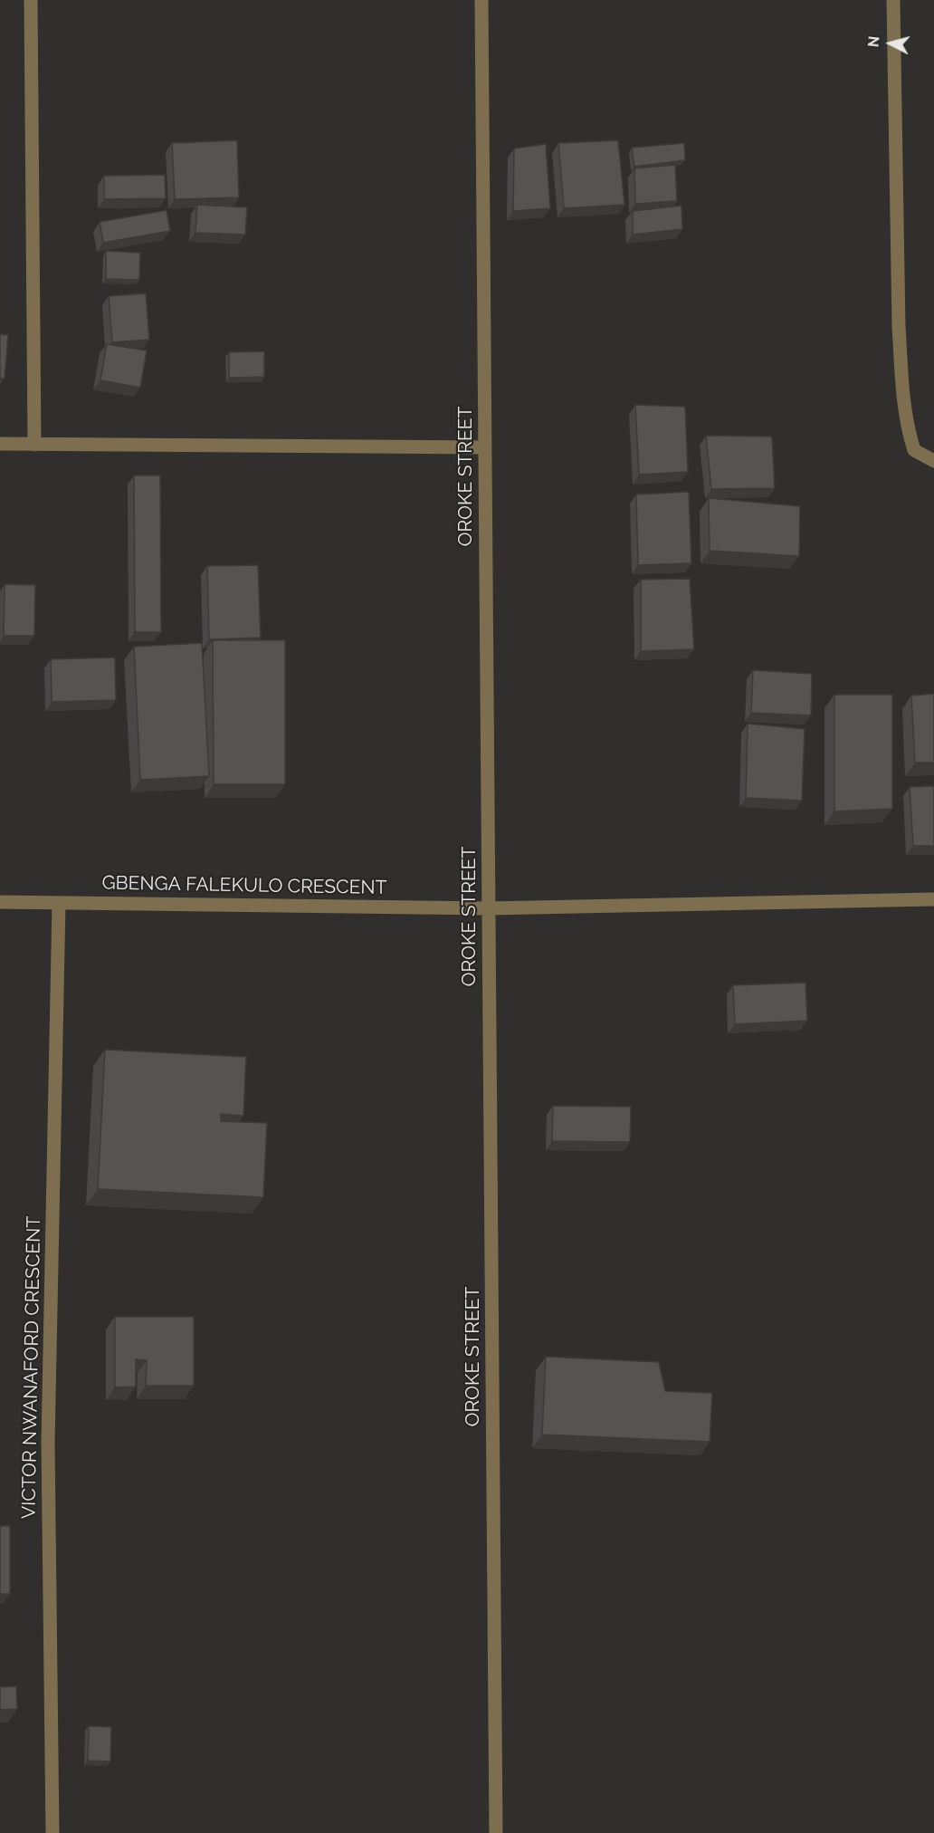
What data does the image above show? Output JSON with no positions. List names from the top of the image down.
{
  "streets": {
    "street": ["OROKE STREET", "GBENGA FALEKULO CRESCENT", "VICTOR NWANAFORD CRESCENT"]
  },
  "crossings": [
    ["OROKE STREET", "GBENGA FALEKULO CRESCENT"],
    ["GBENGA FALEKULO CRESCENT", "VICTOR NWANAFORD CRESCENT"]
  ],
  "north": "left"
}
